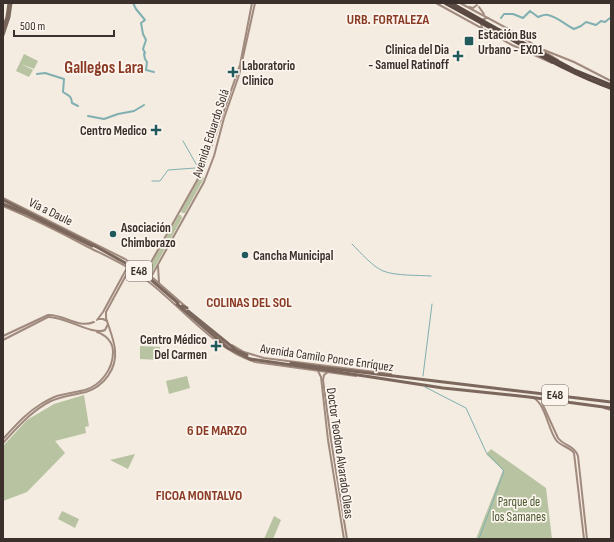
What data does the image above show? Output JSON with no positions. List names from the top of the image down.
{
  "streets": {
    "main road": [
      "Avenida Eduardo Solá",
      "Vía a Daule",
      "E48",
      "Avenida Camilo Ponce Enríquez",
      "Doctor Teodoro Alvarado Oleas"
    ]
  },
  "crossings": [
    ["Avenida Eduardo Solá", "Avenida Camilo Ponce Enríquez"],
    ["Vía a Daule", "Avenida Camilo Ponce Enríquez"],
    ["Avenida Camilo Ponce Enríquez", "Doctor Teodoro Alvarado Oleas"]
  ],
  "districts": [
    "URB. FORTALEZA",
    "Gallegos Lara",
    "COLINAS DEL SOL",
    "6 DE MARZO",
    "FICOA MONTALVO"
  ],
  "parks": ["Parque de los Samanes"],
  "places": {
    "transit": ["Estación Bus Urbano - EX01"],
    "health": [
      "Clinica del Dia - Samuel Ratinoff",
      "Laboratorio Clinico",
      "Centro Medico",
      "Centro Médico Del Carmen"
    ],
    "other": ["Asociación Chimborazo", "Cancha Municipal"]
  },
  "scale_bar": "500 m"
}
